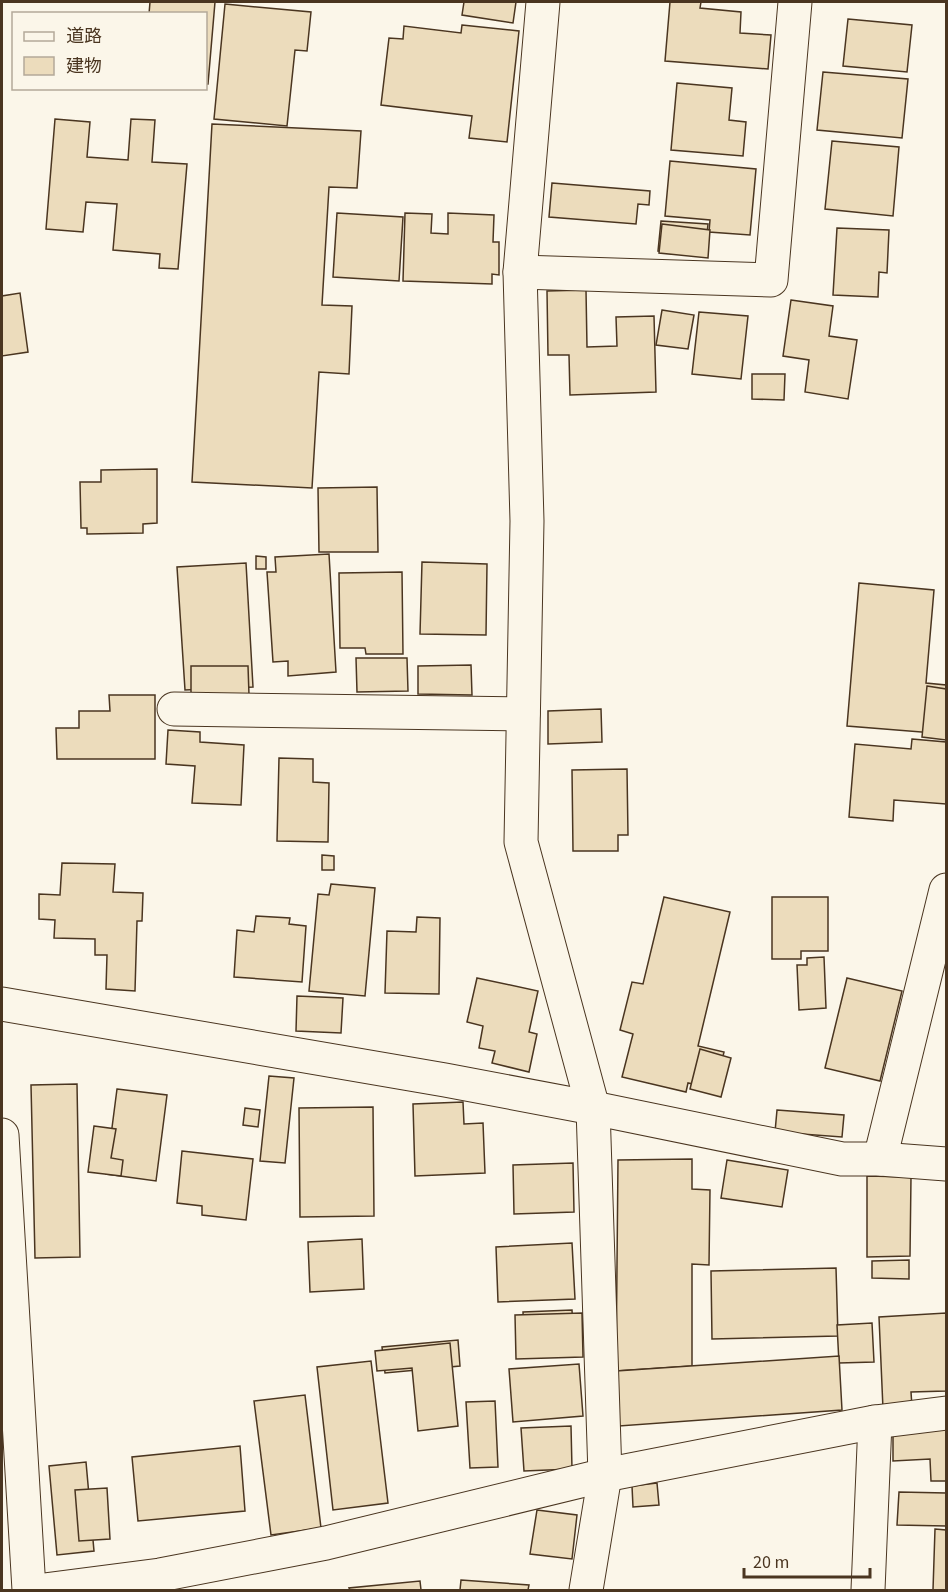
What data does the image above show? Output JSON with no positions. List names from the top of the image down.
{
  "legend": ["道路", "建物"],
  "scale_bar": "20 m"
}
